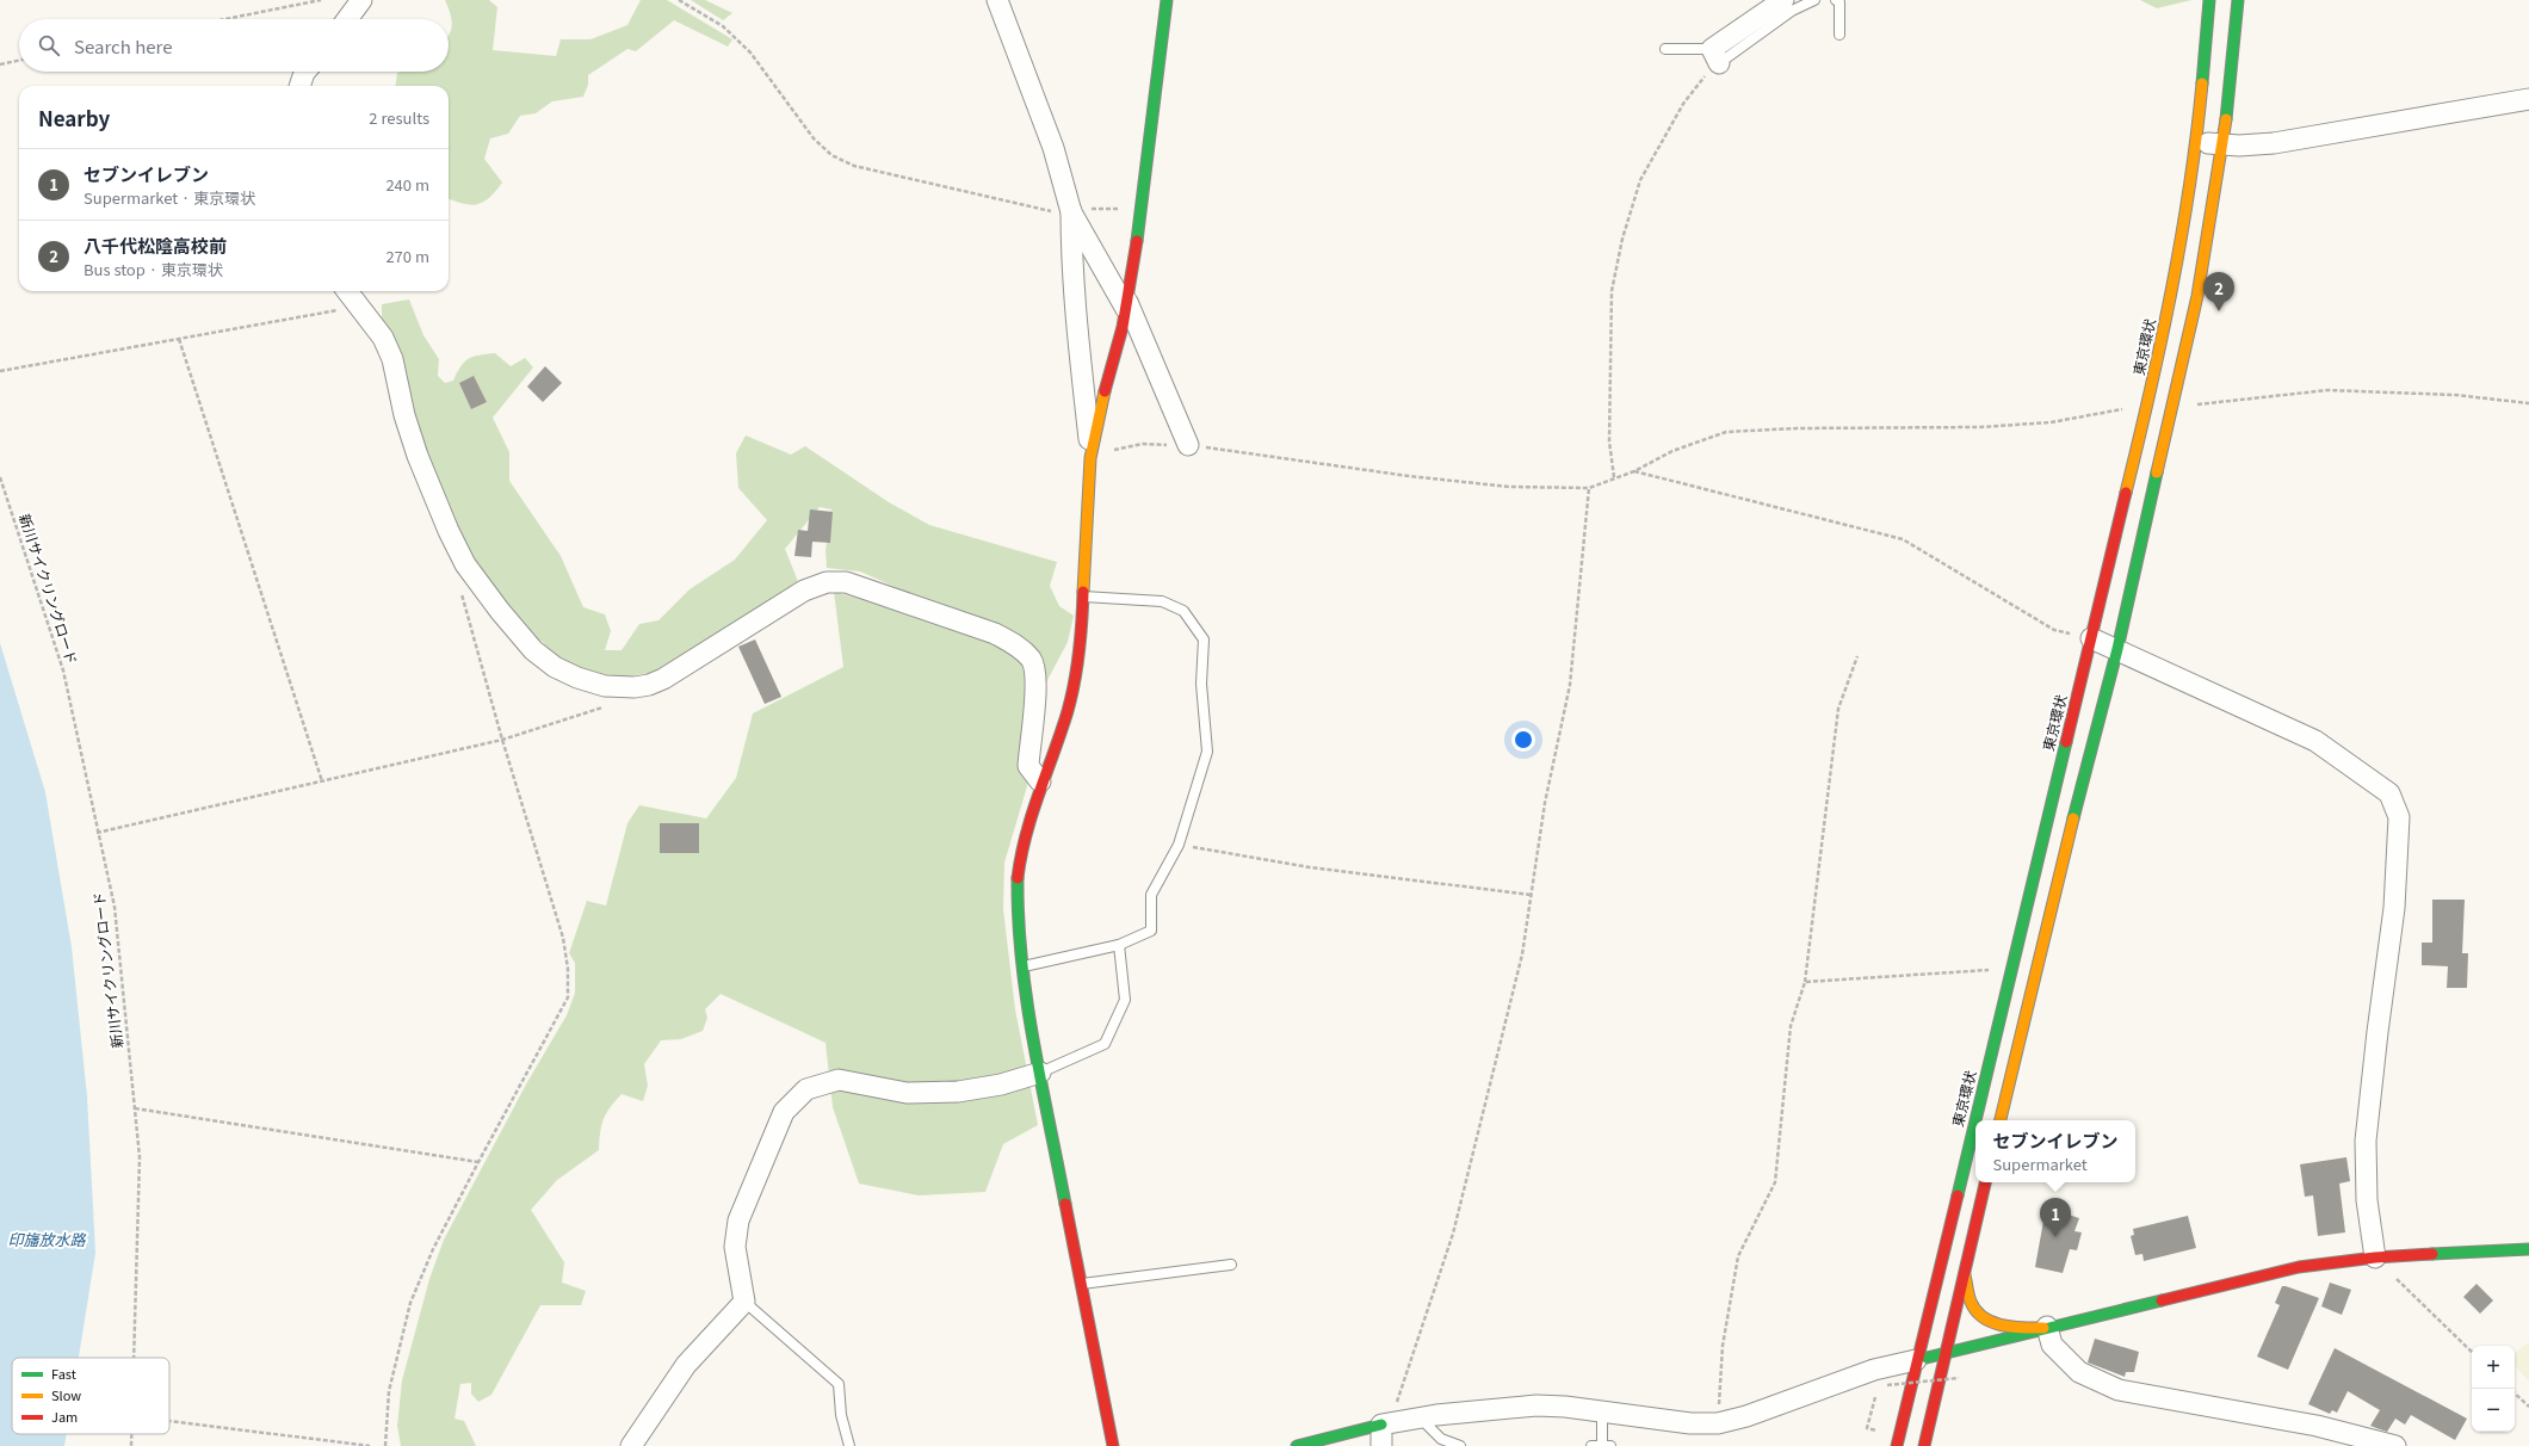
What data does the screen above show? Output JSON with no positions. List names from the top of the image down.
{
  "streets": {
    "main road": ["東京環状"],
    "path": ["新川サイクリングロード"]
  },
  "water": ["印旛放水路"],
  "legend": ["Fast", "Slow", "Jam"],
  "page": {
    "search": "Search here",
    "heading": ["Nearby", "2 results"],
    "list": [
      {
        "mark": "1",
        "name": "セブンイレブン",
        "note": "Supermarket · 東京環状",
        "value": "240 m"
      },
      {
        "mark": "2",
        "name": "八千代松陰高校前",
        "note": "Bus stop · 東京環状",
        "value": "270 m"
      }
    ],
    "pins": ["2", "1"],
    "popup": ["セブンイレブン", "Supermarket"],
    "map_buttons": ["+", "−"]
  }
}
